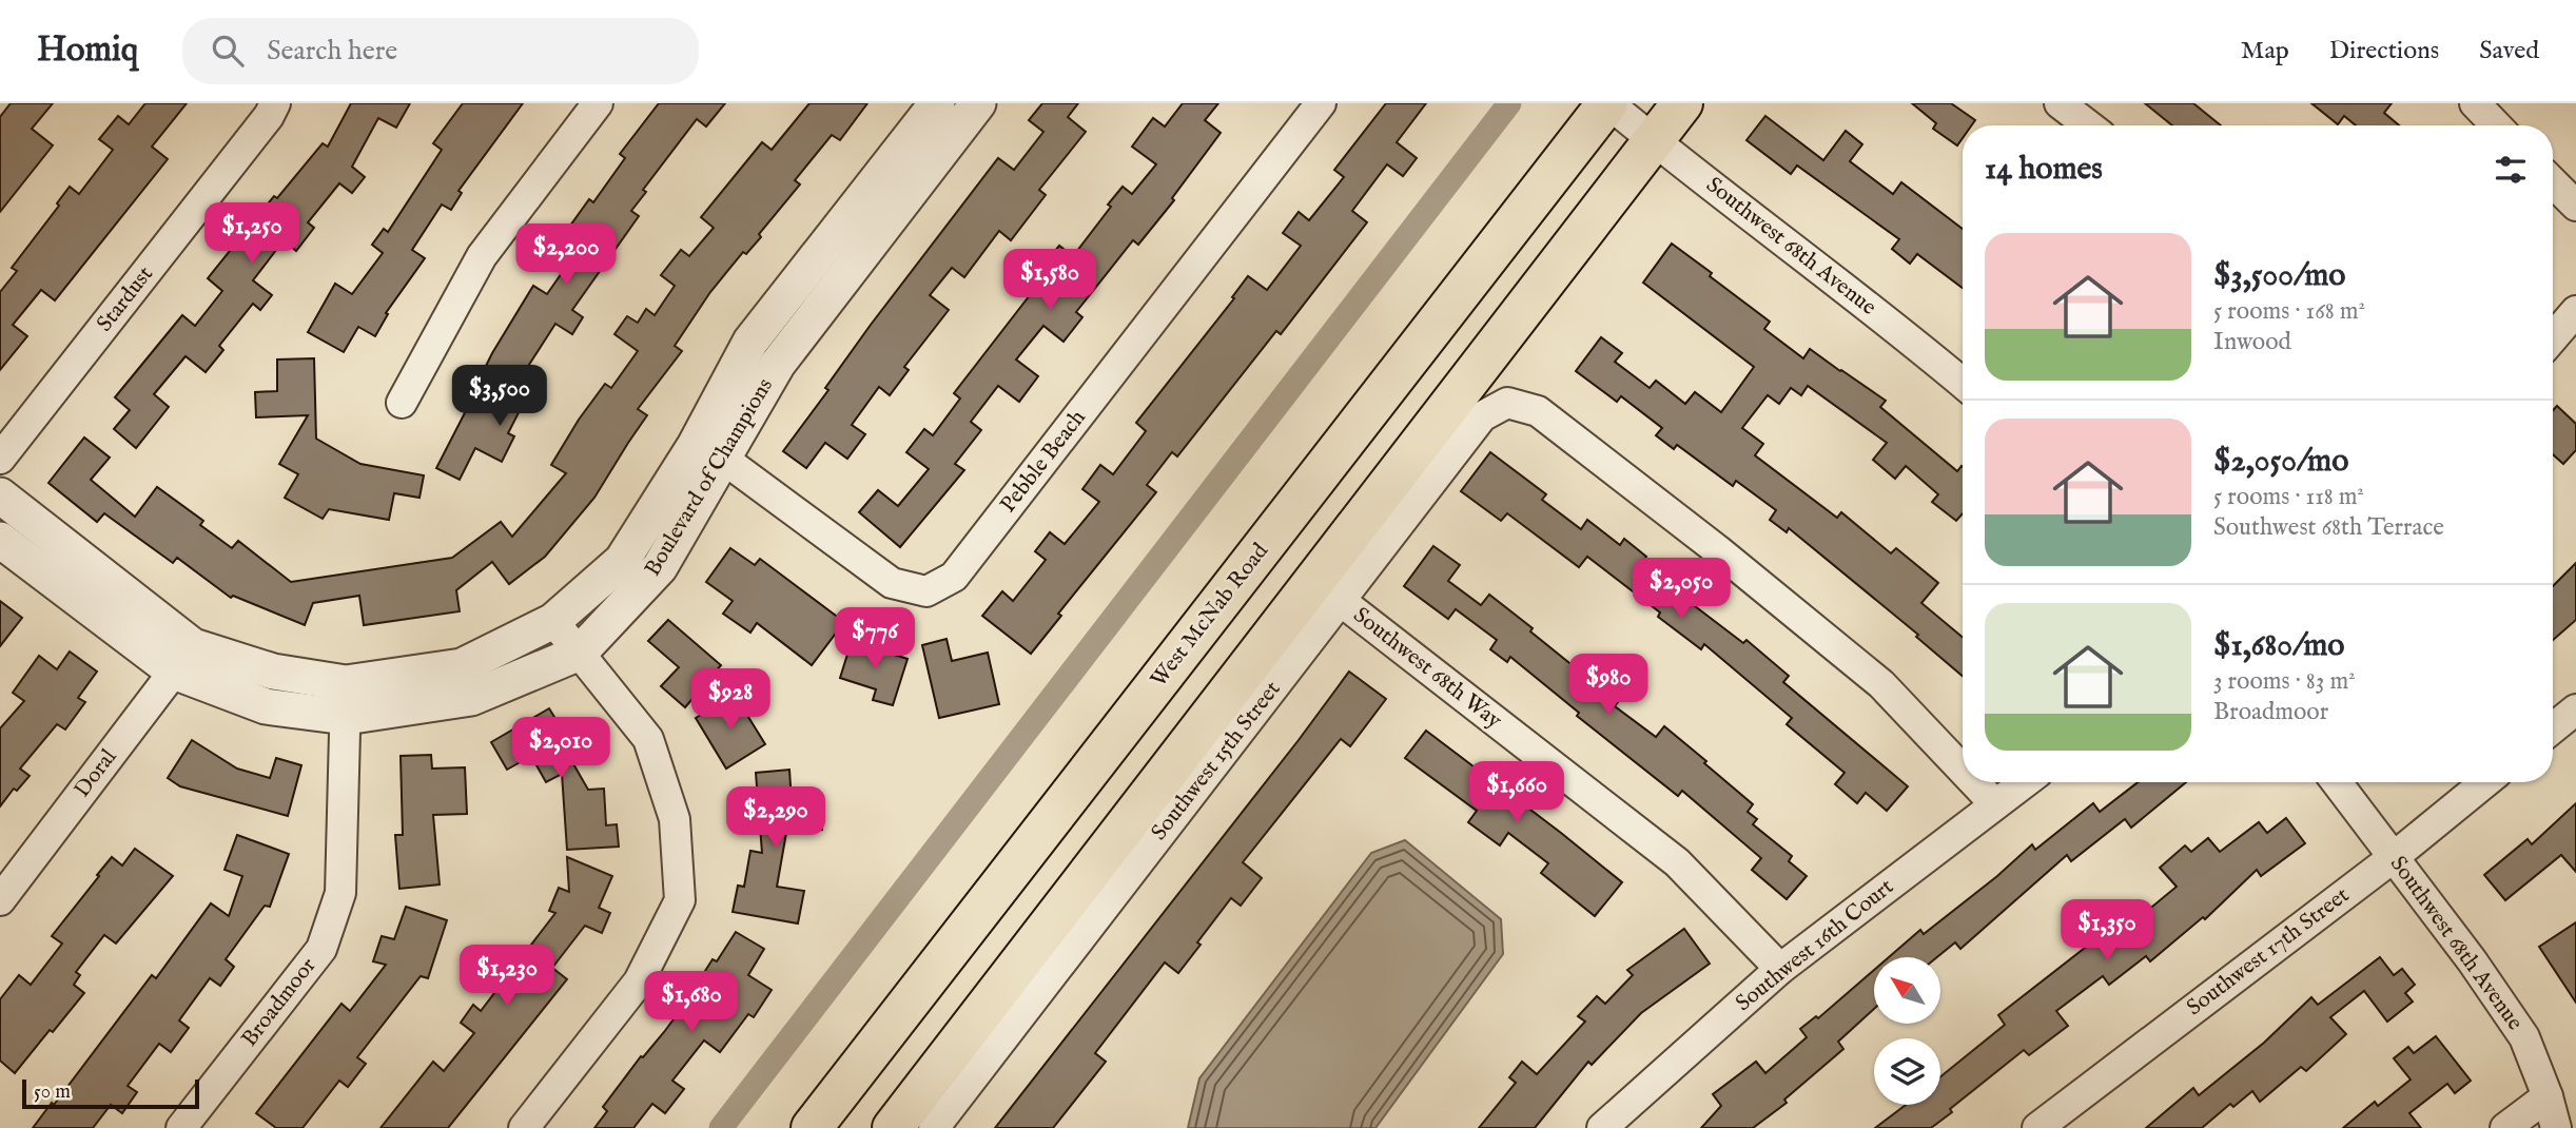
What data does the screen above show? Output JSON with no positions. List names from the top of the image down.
{
  "streets": {
    "main road": ["West McNab Road"],
    "street": [
      "Southwest 68th Avenue",
      "Stardust",
      "Pebble Beach",
      "Boulevard of Champions",
      "Southwest 68th Way",
      "Southwest 15th Street",
      "Doral",
      "Southwest 16th Court",
      "Southwest 17th Street",
      "Broadmoor"
    ]
  },
  "crossings": [
    ["Southwest 68th Avenue", "West McNab Road"],
    ["Southwest 68th Avenue", "Southwest 17th Street"],
    ["Pebble Beach", "Boulevard of Champions"],
    ["Boulevard of Champions", "Doral"],
    ["Boulevard of Champions", "Broadmoor"],
    ["Southwest 68th Way", "Southwest 15th Street"],
    ["Southwest 68th Way", "Southwest 16th Court"],
    ["Southwest 15th Street", "Southwest 16th Court"]
  ],
  "scale_bar": "50 m",
  "north": "top left",
  "page": {
    "header": "Homiq",
    "search": "Search here",
    "nav": ["Map", "Directions", "Saved"],
    "heading": "14 homes",
    "price": [
      "$1,250",
      "$2,200",
      "$1,580",
      "$3,500",
      "$2,050",
      "$776",
      "$980",
      "$928",
      "$2,010",
      "$1,660",
      "$2,290",
      "$1,350",
      "$1,230",
      "$1,680"
    ],
    "list": [
      {
        "name": "$3,500/mo",
        "note": "5 rooms · 168 m² · Inwood"
      },
      {
        "name": "$2,050/mo",
        "note": "5 rooms · 118 m² · Southwest 68th Terrace"
      },
      {
        "name": "$1,680/mo",
        "note": "3 rooms · 83 m² · Broadmoor"
      }
    ],
    "scale": "50 m"
  }
}
